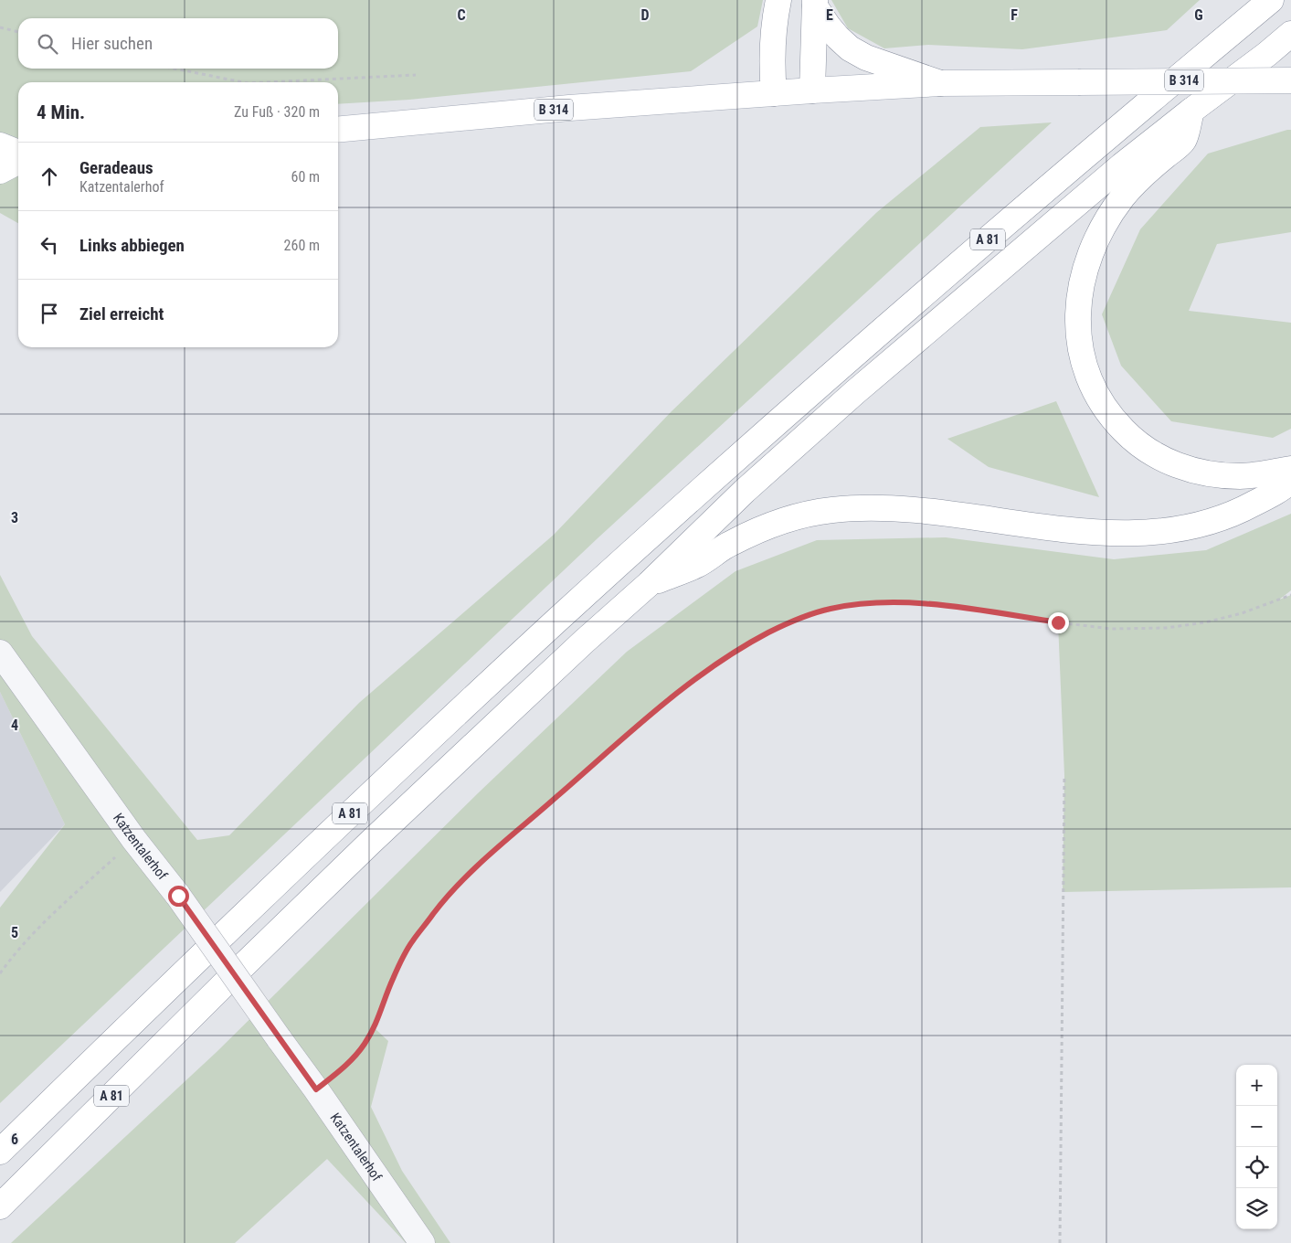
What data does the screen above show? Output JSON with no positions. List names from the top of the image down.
{
  "streets": {
    "main road": ["B 314", "A 81"],
    "street": ["Katzentalerhof"]
  },
  "page": {
    "search": "Hier suchen",
    "heading": ["4 Min.", "Zu Fuß · 320 m"],
    "list": [
      ["Geradeaus", "Katzentalerhof", "60 m"],
      ["Links abbiegen", "260 m"],
      "Ziel erreicht"
    ],
    "map_buttons": ["+", "−"]
  },
  "grid": {
    "columns": [
      "C",
      "D",
      "E",
      "F",
      "G"
    ],
    "rows": [
      "3",
      "4",
      "5",
      "6"
    ]
  }
}
